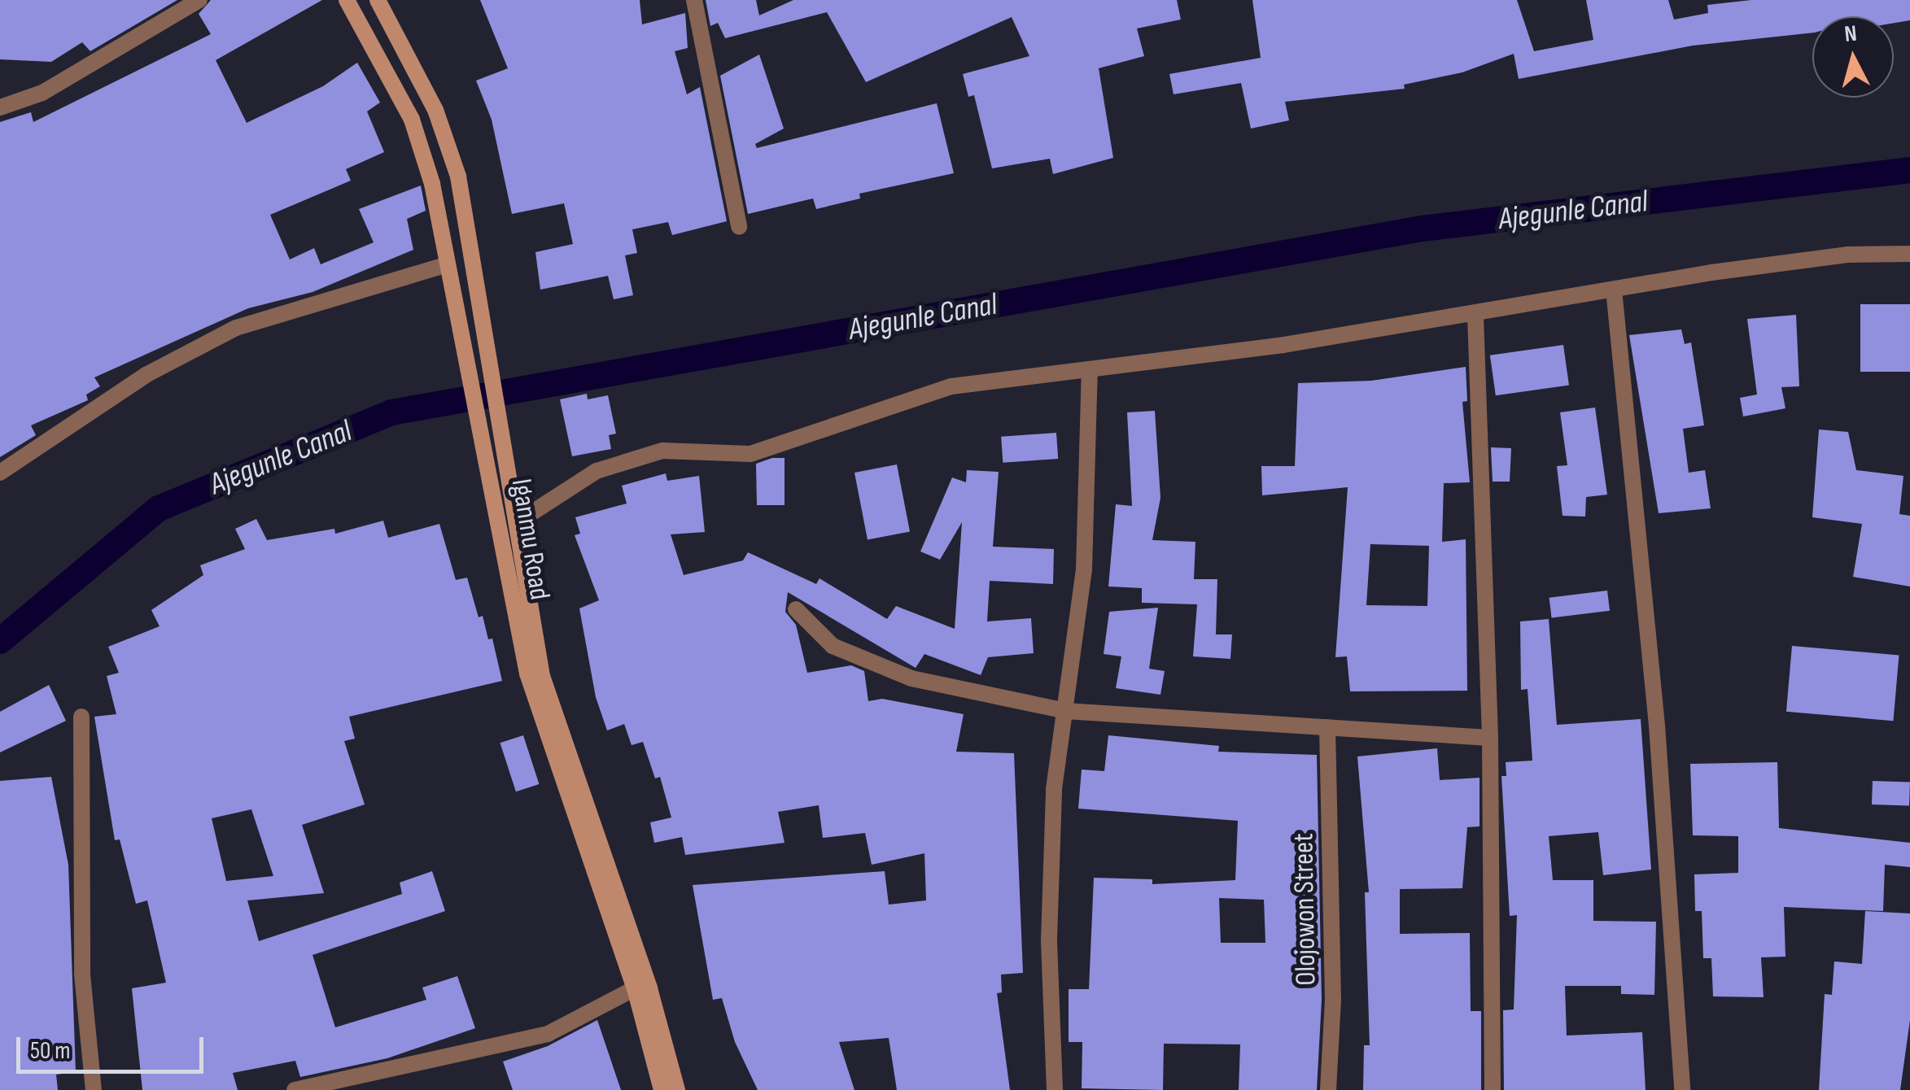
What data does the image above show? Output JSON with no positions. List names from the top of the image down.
{
  "streets": {
    "main road": ["Iganmu Road"],
    "street": ["Olojowon Street"]
  },
  "water": ["Ajegunle Canal"],
  "scale_bar": "50 m",
  "north": "top"
}
